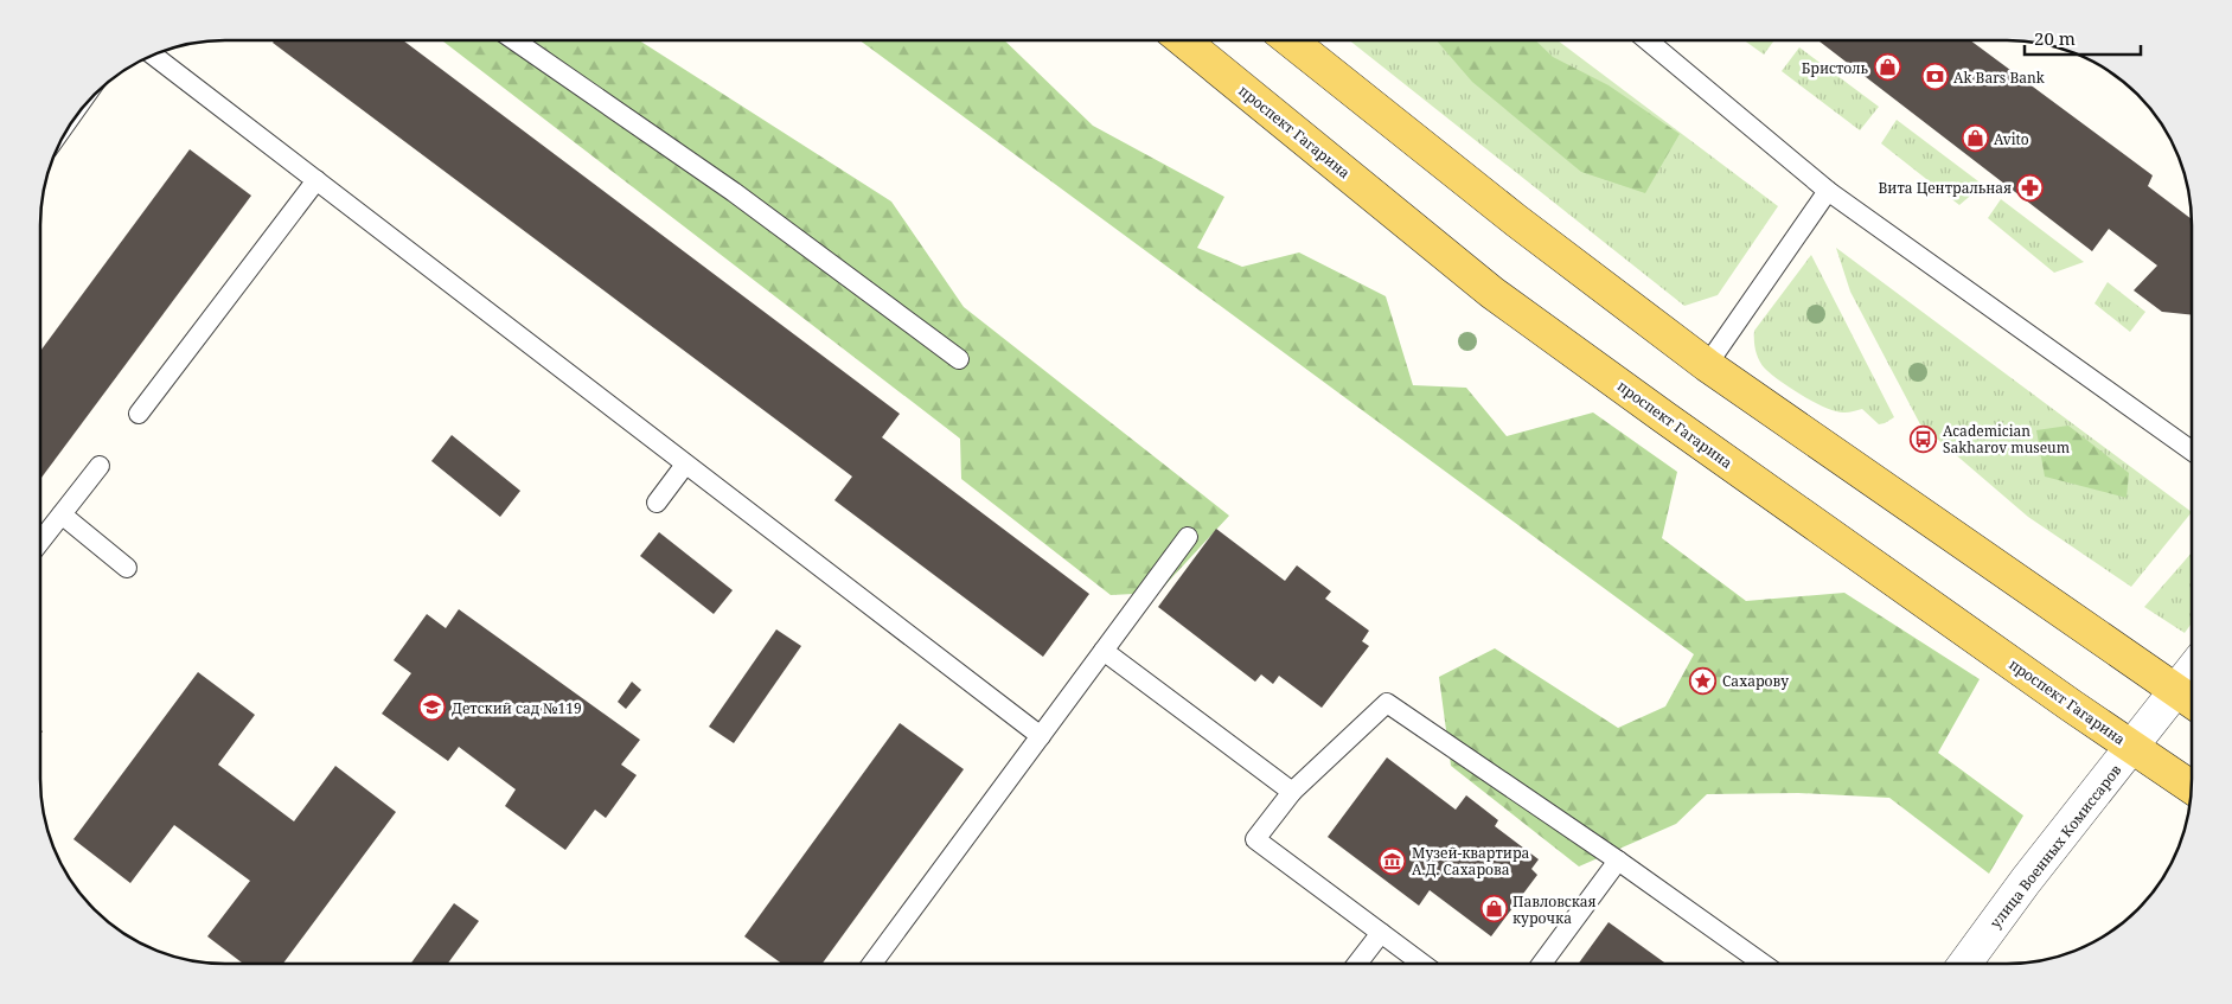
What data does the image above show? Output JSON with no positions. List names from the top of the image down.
{
  "streets": {
    "main road": ["проспект Гагарина"],
    "street": ["улица Военных Комиссаров"]
  },
  "crossings": [
    ["проспект Гагарина", "улица Военных Комиссаров"]
  ],
  "places": {
    "shop": ["Бристоль", "Avito", "Павловская курочка"],
    "bank": ["Ak Bars Bank"],
    "pharmacy": ["Вита Центральная"],
    "bus stop": ["Academician Sakharov museum"],
    "place": ["Сахарову"],
    "school or university": ["Детский сад №119"],
    "museum": ["Музей-квартира А.Д. Сахарова"]
  },
  "scale_bar": "20 m"
}
